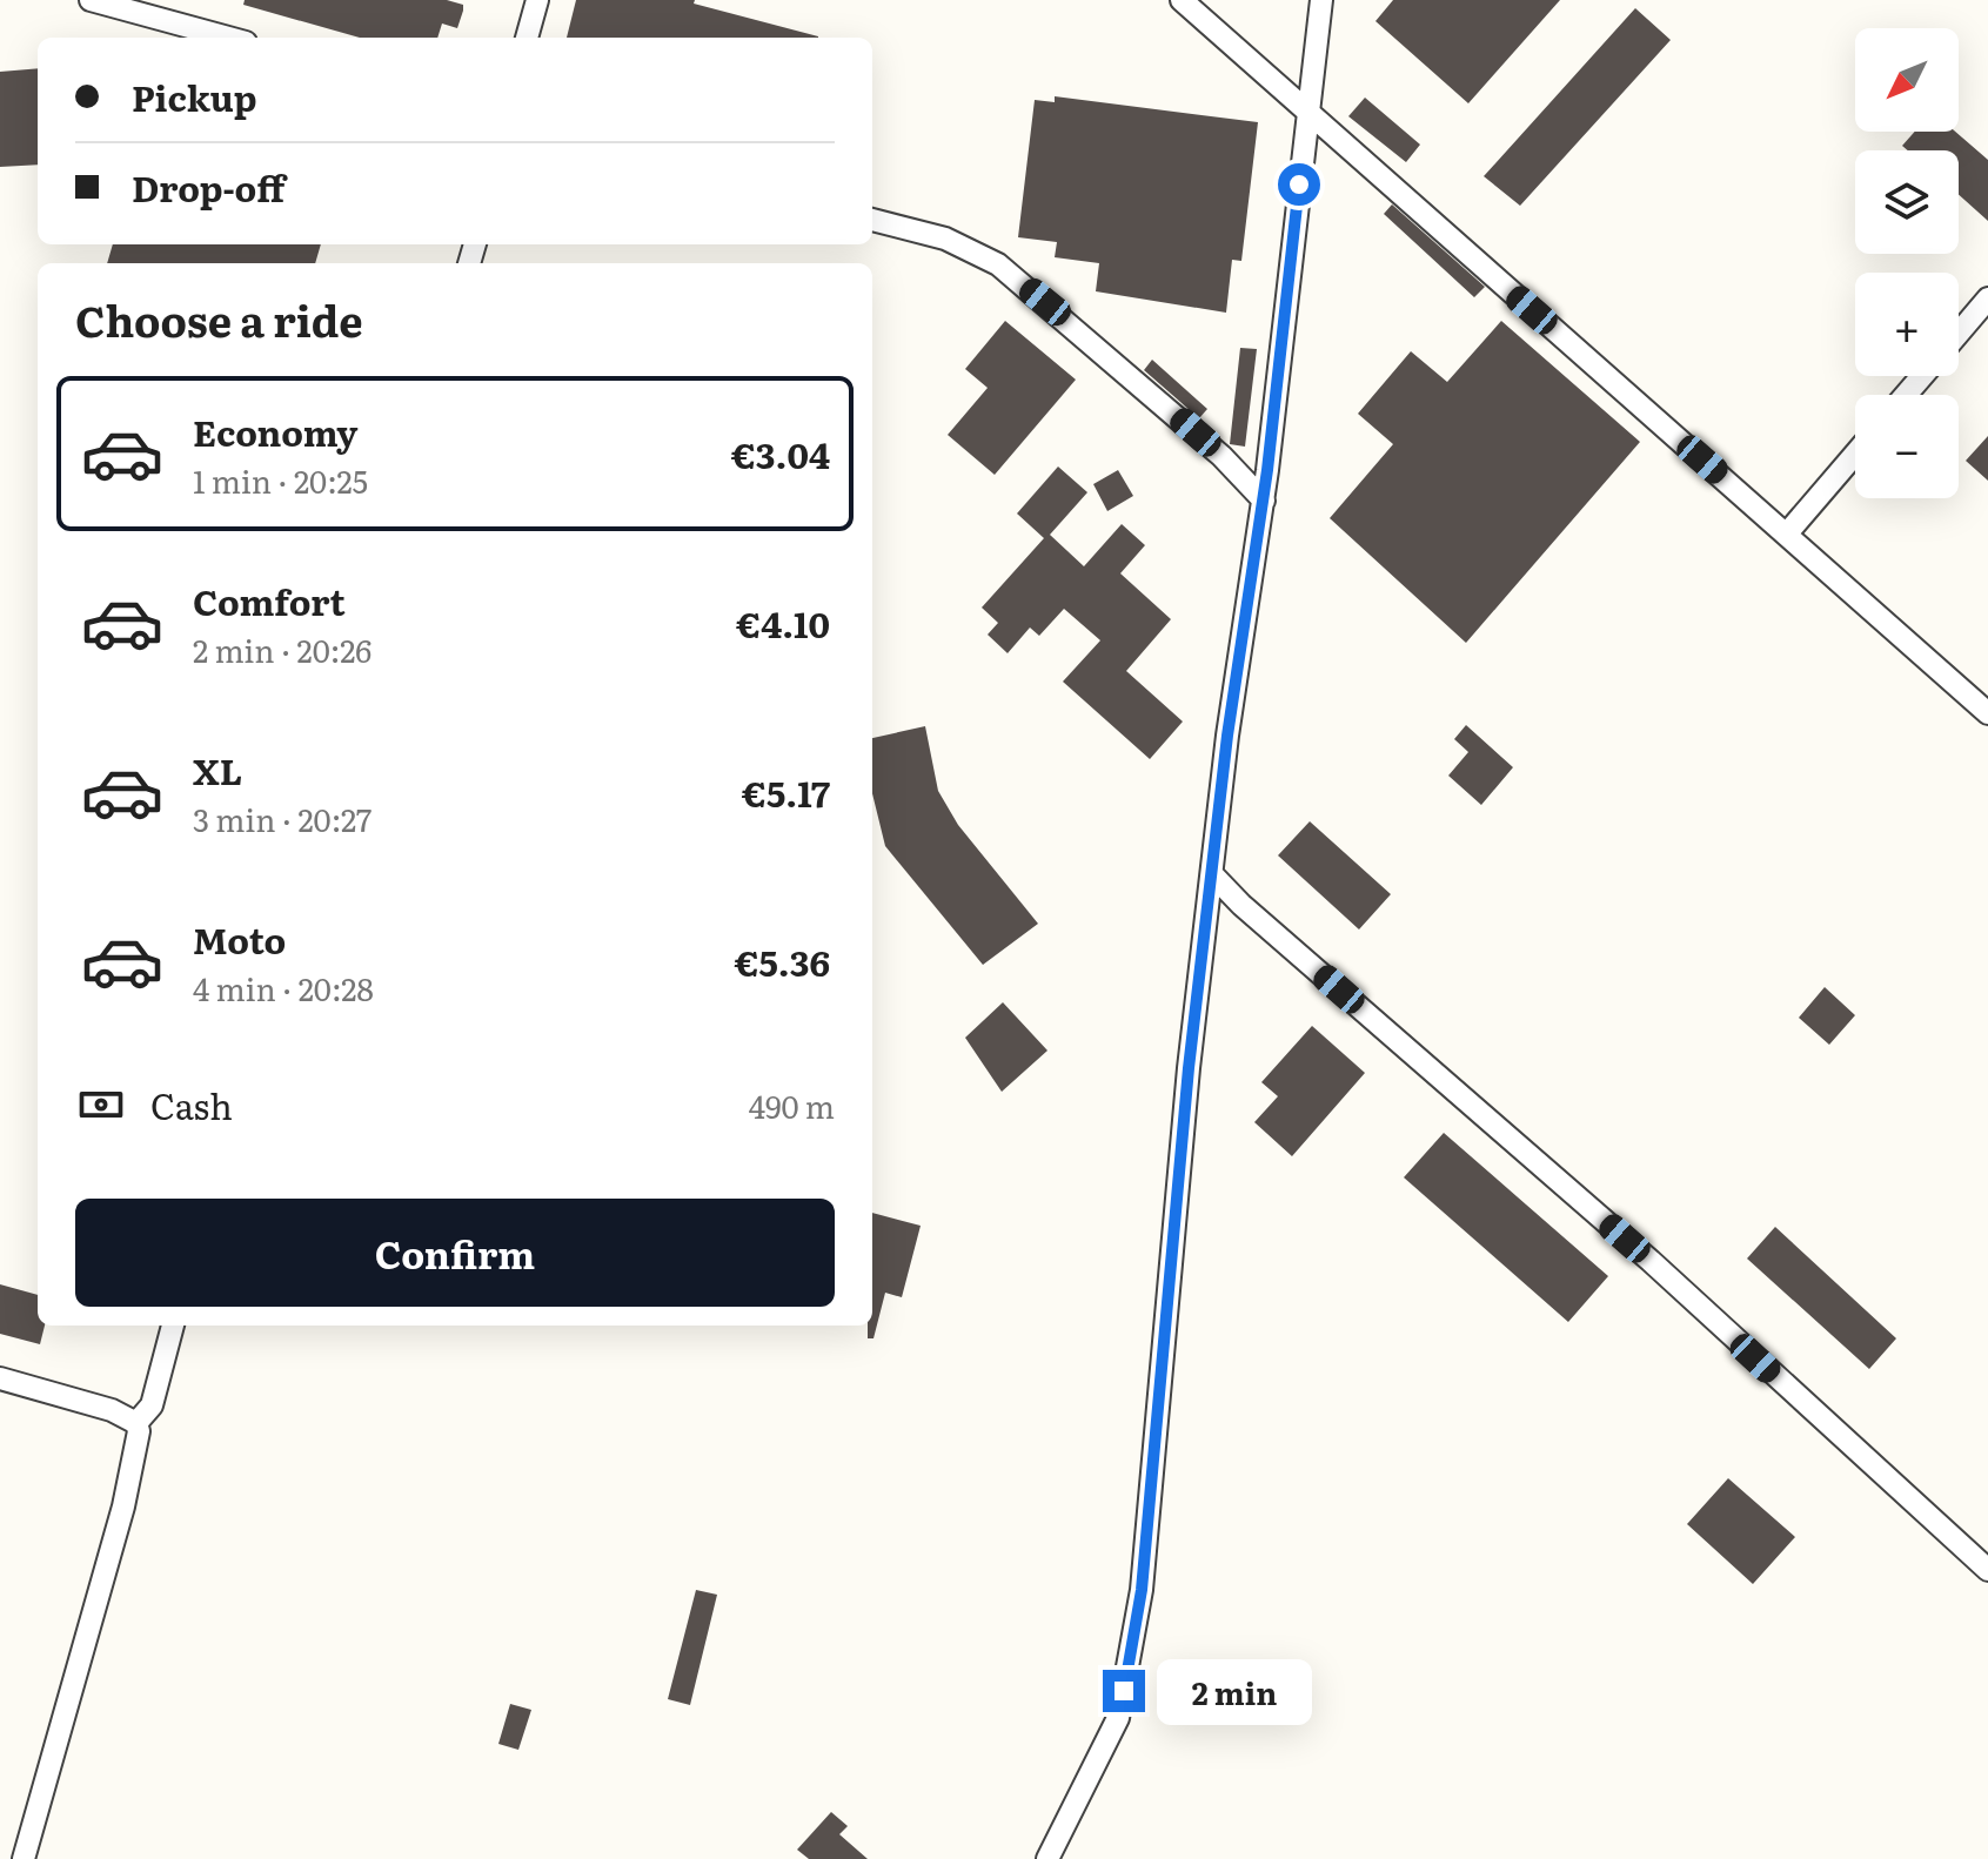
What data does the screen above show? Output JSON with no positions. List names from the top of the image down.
{
  "north": "bottom left",
  "page": {
    "map_buttons": ["+", "−"],
    "banner": ["Pickup", "Drop-off"],
    "heading": "Choose a ride",
    "list": [
      {
        "name": "Economy",
        "note": "1 min · 20:25",
        "value": "€3.04"
      },
      {
        "name": "Comfort",
        "note": "2 min · 20:26",
        "value": "€4.10"
      },
      {
        "name": "XL",
        "note": "3 min · 20:27",
        "value": "€5.17"
      },
      {
        "name": "Moto",
        "note": "4 min · 20:28",
        "value": "€5.36"
      }
    ],
    "pay": ["Cash", "490 m"],
    "buttons": "Confirm",
    "bubble": "2 min"
  }
}
